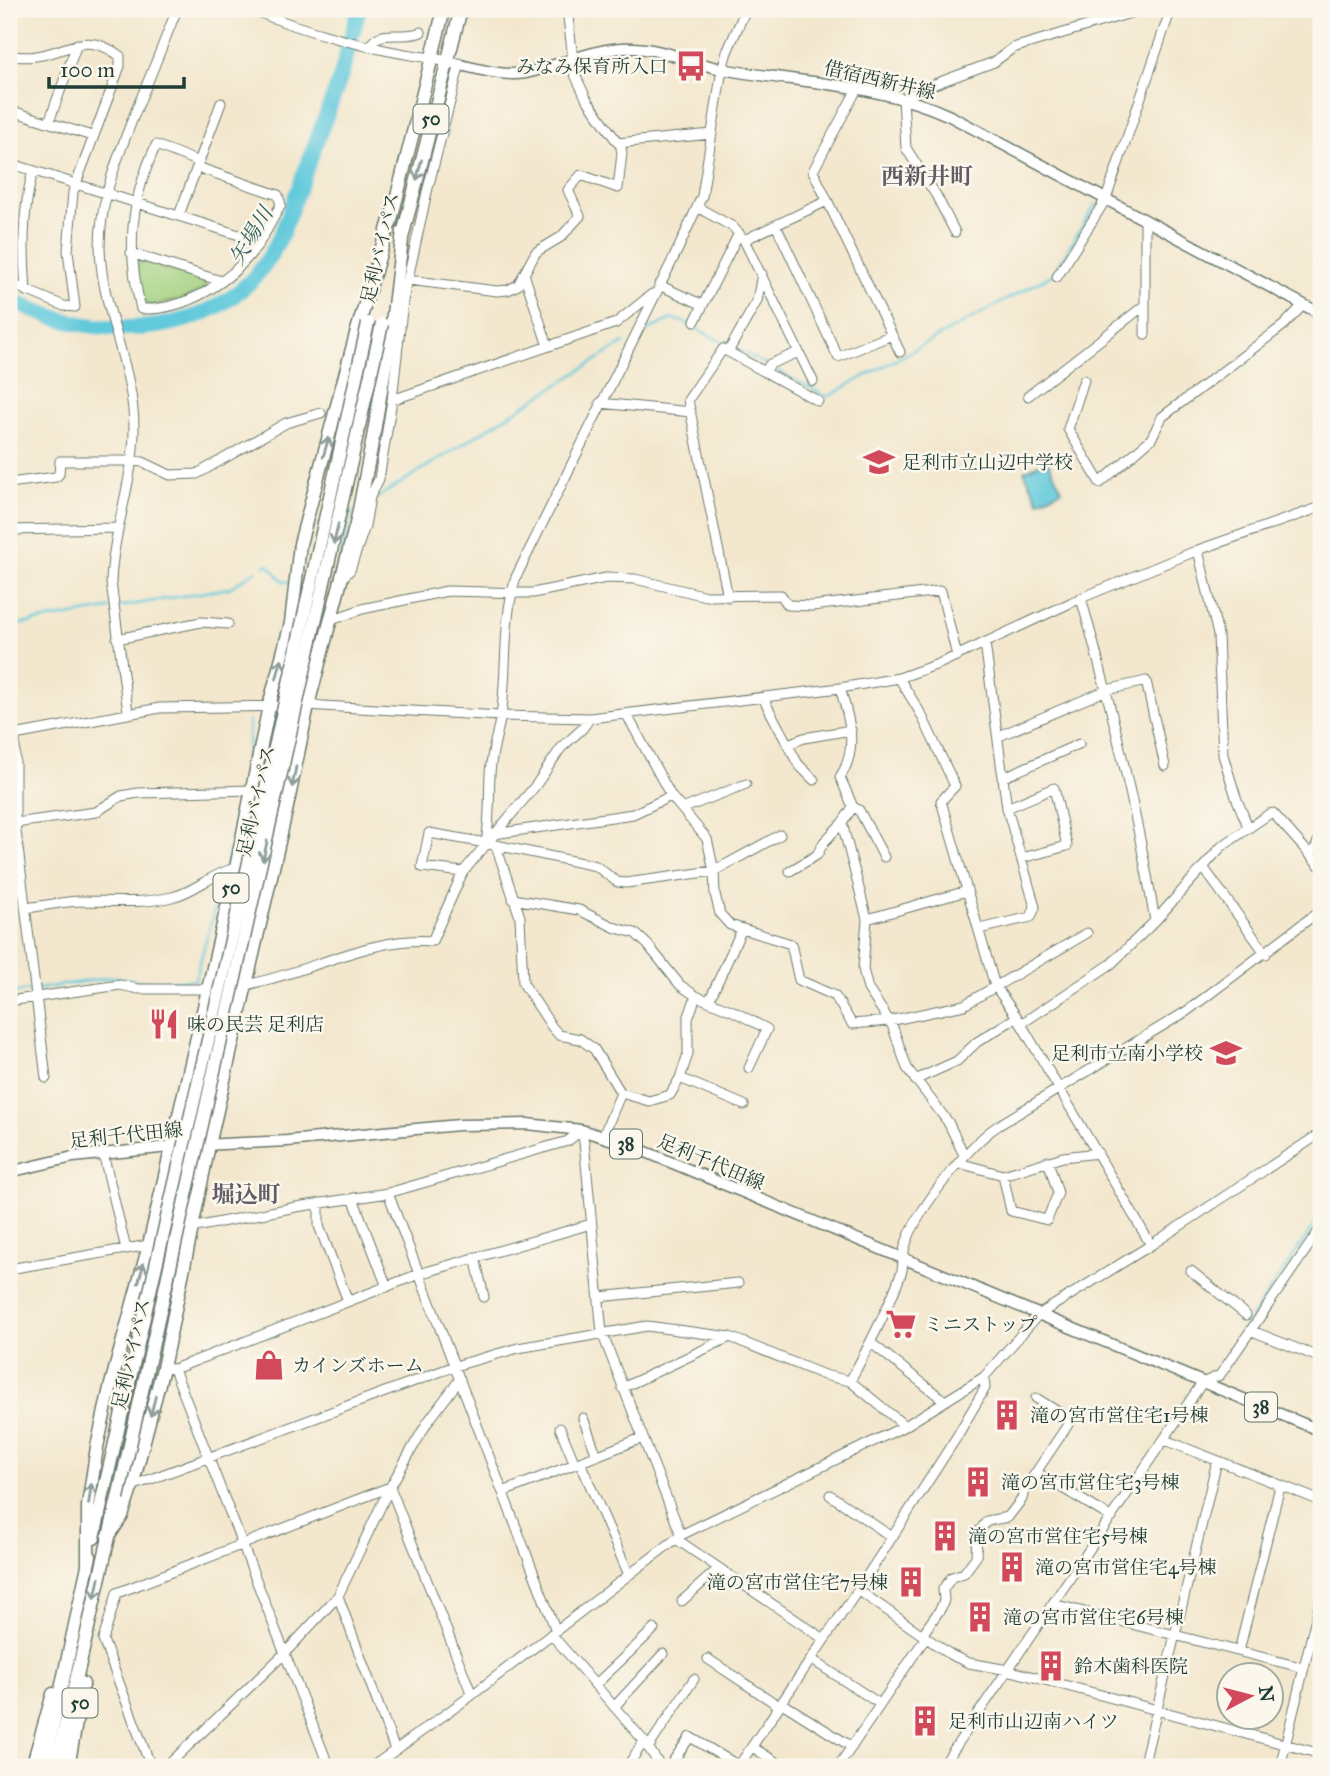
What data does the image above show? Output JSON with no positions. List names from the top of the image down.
{
  "streets": {
    "highway": ["50", "足利バイパス"],
    "main road": ["借宿西新井線", "足利千代田線", "38"]
  },
  "crossings": [
    ["借宿西新井線", "足利バイパス"],
    ["50", "足利バイパス"],
    ["50", "足利千代田線"]
  ],
  "districts": ["西新井町", "堀込町"],
  "water": ["矢場川"],
  "places": {
    "bus stop": ["みなみ保育所入口"],
    "school or university": ["足利市立山辺中学校", "足利市立南小学校"],
    "restaurant": ["味の民芸 足利店"],
    "supermarket": ["ミニストップ"],
    "shop": ["カインズホーム"],
    "building": [
      "滝の宮市営住宅1号棟",
      "滝の宮市営住宅3号棟",
      "滝の宮市営住宅5号棟",
      "滝の宮市営住宅4号棟",
      "滝の宮市営住宅7号棟",
      "滝の宮市営住宅6号棟",
      "鈴木歯科医院",
      "足利市山辺南ハイツ"
    ]
  },
  "scale_bar": "100 m",
  "north": "right"
}
